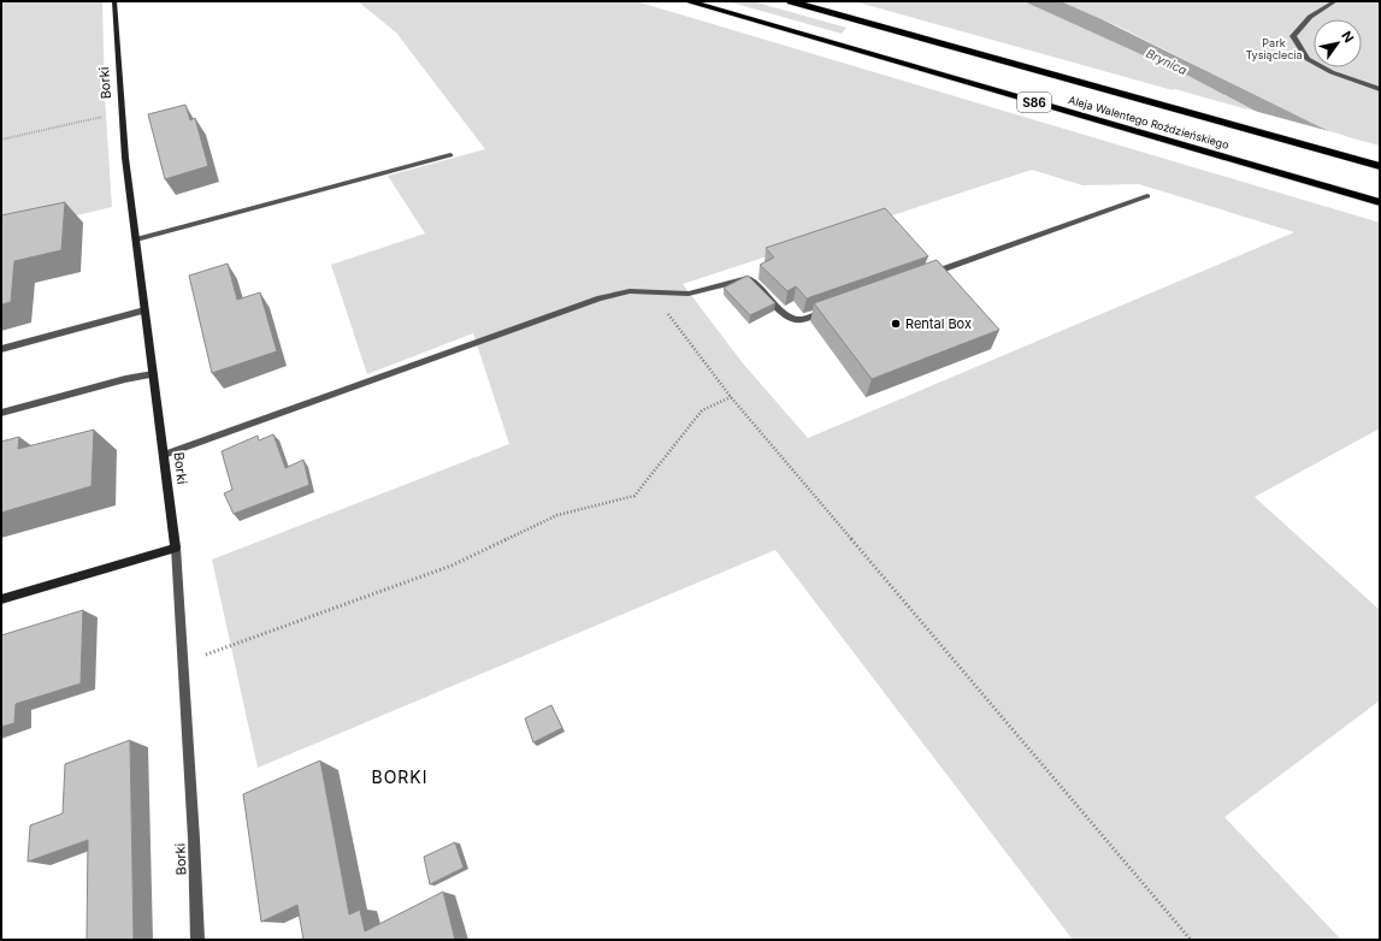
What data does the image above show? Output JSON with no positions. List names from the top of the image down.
{
  "streets": {
    "highway": ["S86", "Aleja Walentego Roździeńskiego"],
    "street": ["Borki"]
  },
  "districts": ["BORKI"],
  "water": ["Brynica"],
  "parks": ["Park Tysiąclecia"],
  "places": ["Rental Box"],
  "north": "top right"
}
